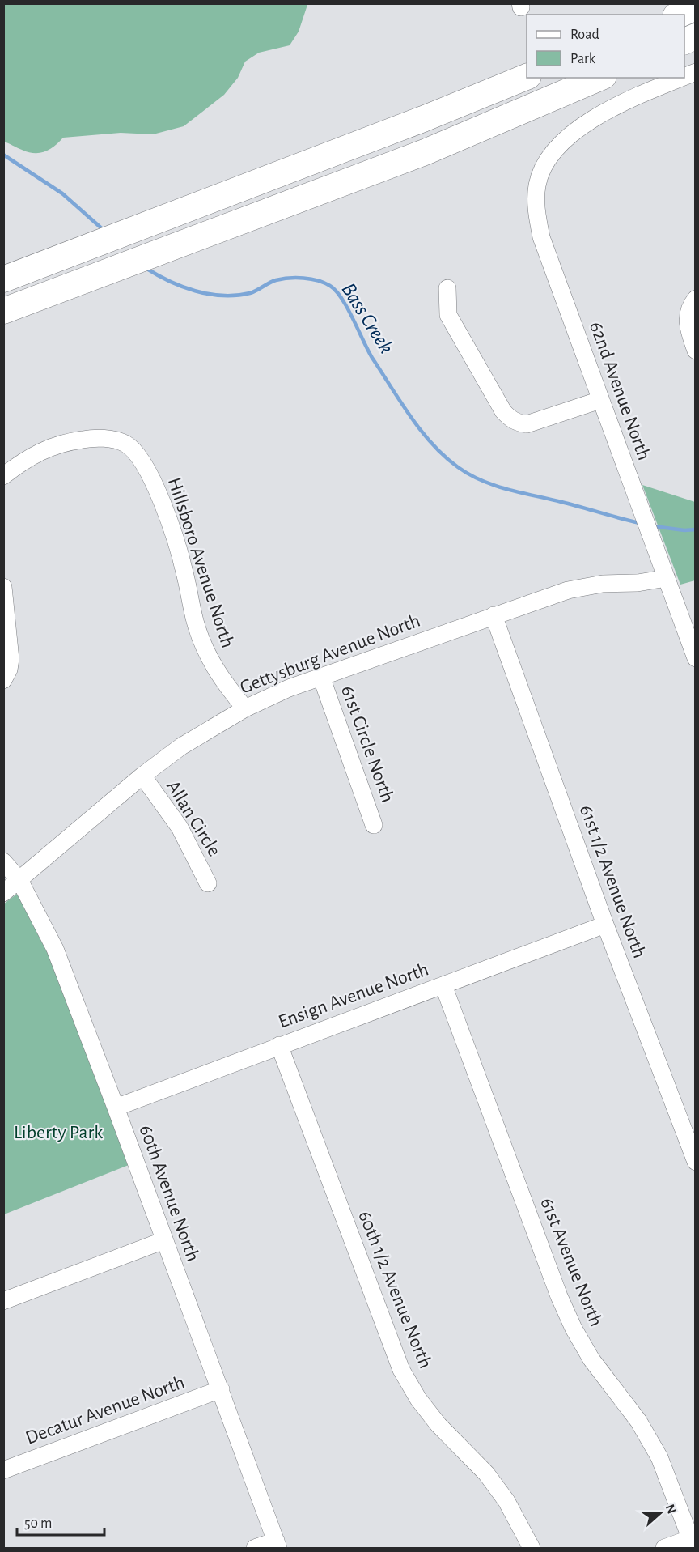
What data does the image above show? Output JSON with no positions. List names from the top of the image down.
{
  "streets": {
    "street": [
      "62nd Avenue North",
      "Hillsboro Avenue North",
      "Gettysburg Avenue North",
      "61st Circle North",
      "Allan Circle",
      "61st 1/2 Avenue North",
      "Ensign Avenue North",
      "60th Avenue North",
      "61st Avenue North",
      "60th 1/2 Avenue North",
      "Decatur Avenue North"
    ]
  },
  "crossings": [
    ["62nd Avenue North", "Gettysburg Avenue North"],
    ["Hillsboro Avenue North", "Gettysburg Avenue North"],
    ["Gettysburg Avenue North", "61st Circle North"],
    ["Gettysburg Avenue North", "Allan Circle"],
    ["Gettysburg Avenue North", "61st 1/2 Avenue North"],
    ["Gettysburg Avenue North", "60th Avenue North"],
    ["61st 1/2 Avenue North", "Ensign Avenue North"],
    ["Ensign Avenue North", "60th Avenue North"],
    ["Ensign Avenue North", "61st Avenue North"],
    ["Ensign Avenue North", "60th 1/2 Avenue North"],
    ["60th Avenue North", "Decatur Avenue North"]
  ],
  "water": ["Bass Creek"],
  "parks": ["Liberty Park"],
  "legend": ["Road", "Park"],
  "scale_bar": "50 m",
  "north": "right"
}
